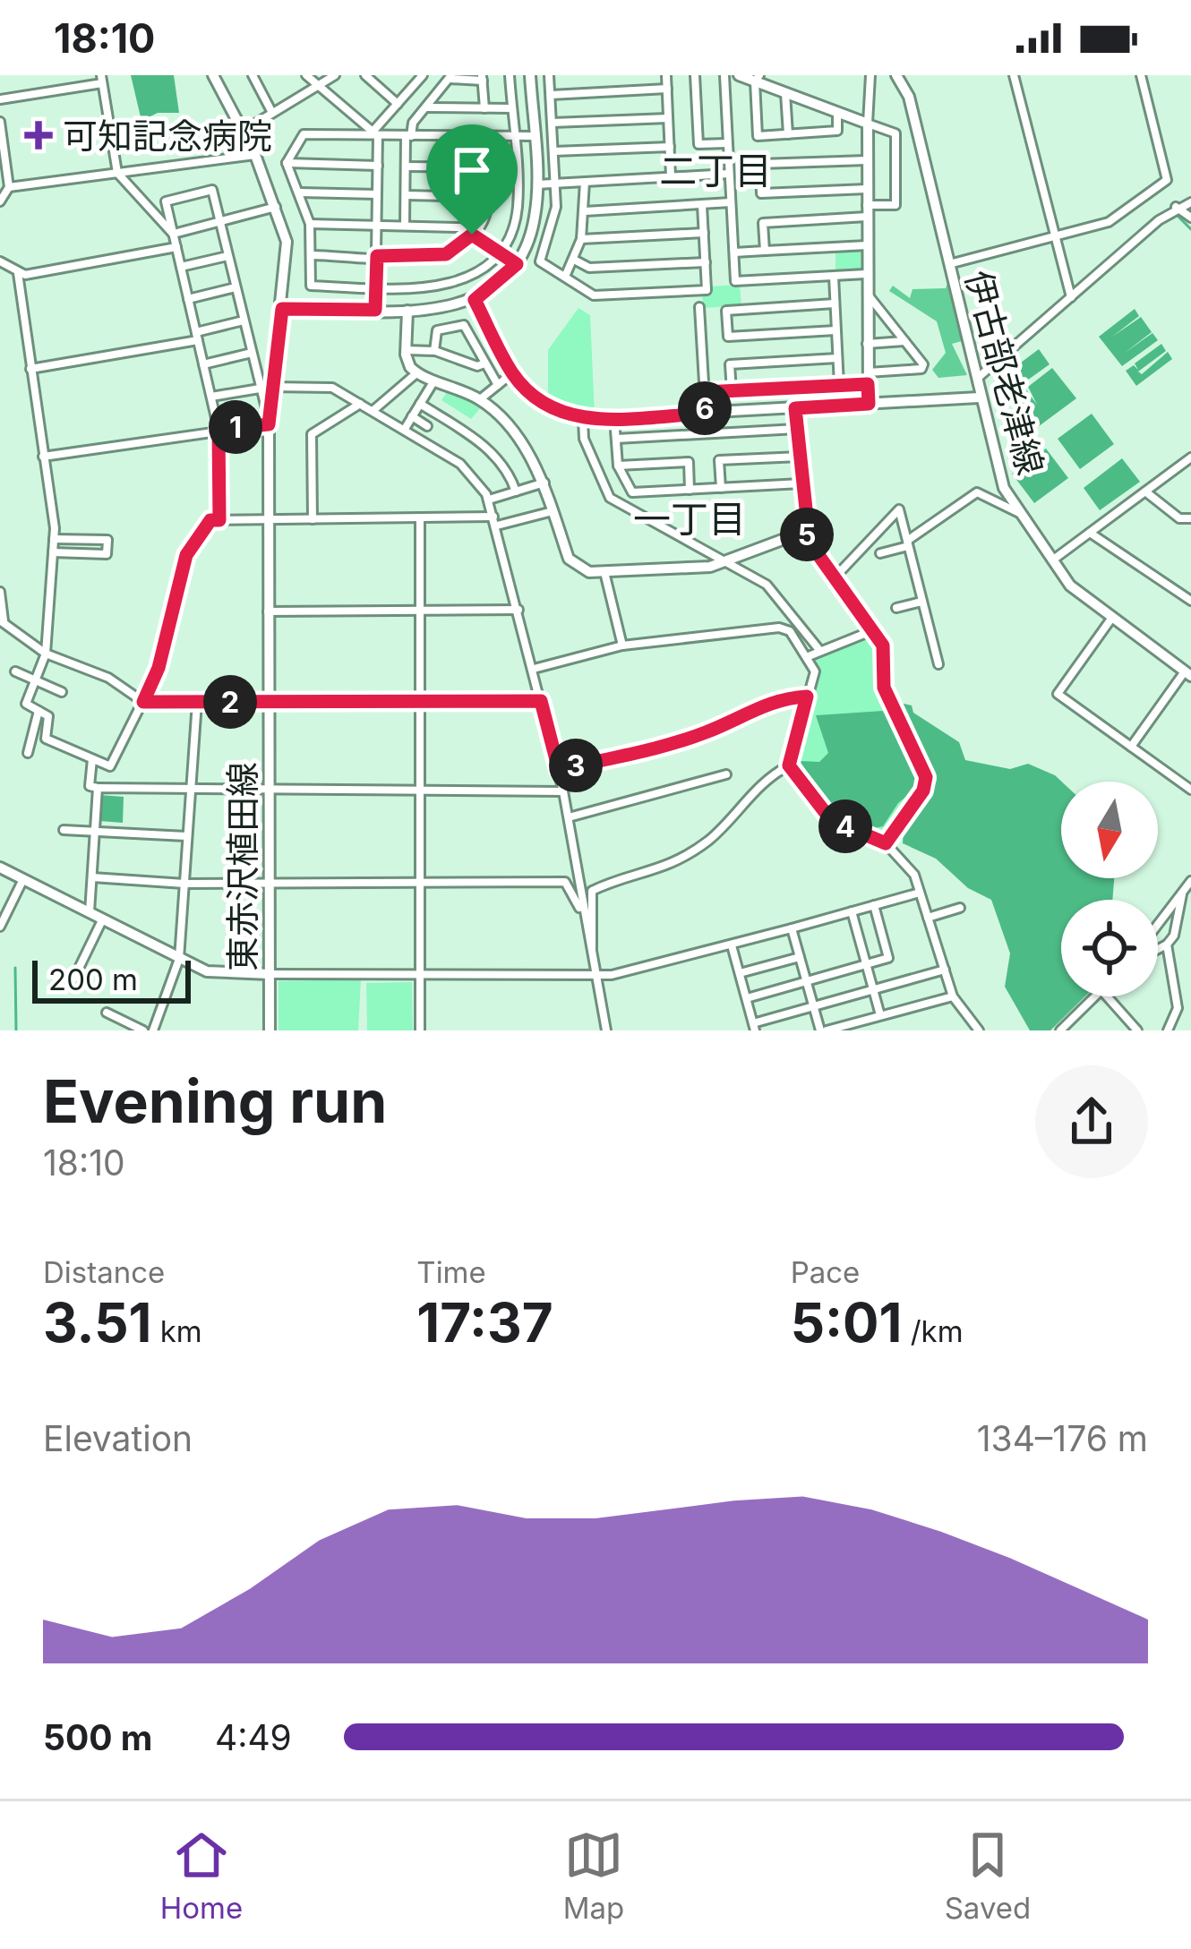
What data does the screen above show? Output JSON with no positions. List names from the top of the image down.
{
  "streets": {
    "street": ["伊古部老津線", "東赤沢植田線"]
  },
  "districts": ["二丁目", "一丁目"],
  "places": {
    "health": ["可知記念病院"]
  },
  "scale_bar": "200 m",
  "north": "bottom",
  "page": {
    "status": "18:10",
    "pins": [
      "6",
      "1",
      "5",
      "2",
      "3",
      "4"
    ],
    "scale": "200 m",
    "heading": ["Evening run", "18:10"],
    "stats": [
      ["Distance", "3.51 km"],
      ["Time", "17:37"],
      ["Pace", "5:01 /km"]
    ],
    "chart": ["Elevation", "134–176 m"],
    "list": [
      {
        "name": "500 m",
        "note": "4:49"
      }
    ],
    "tabs": ["Home", "Map", "Saved"]
  }
}
